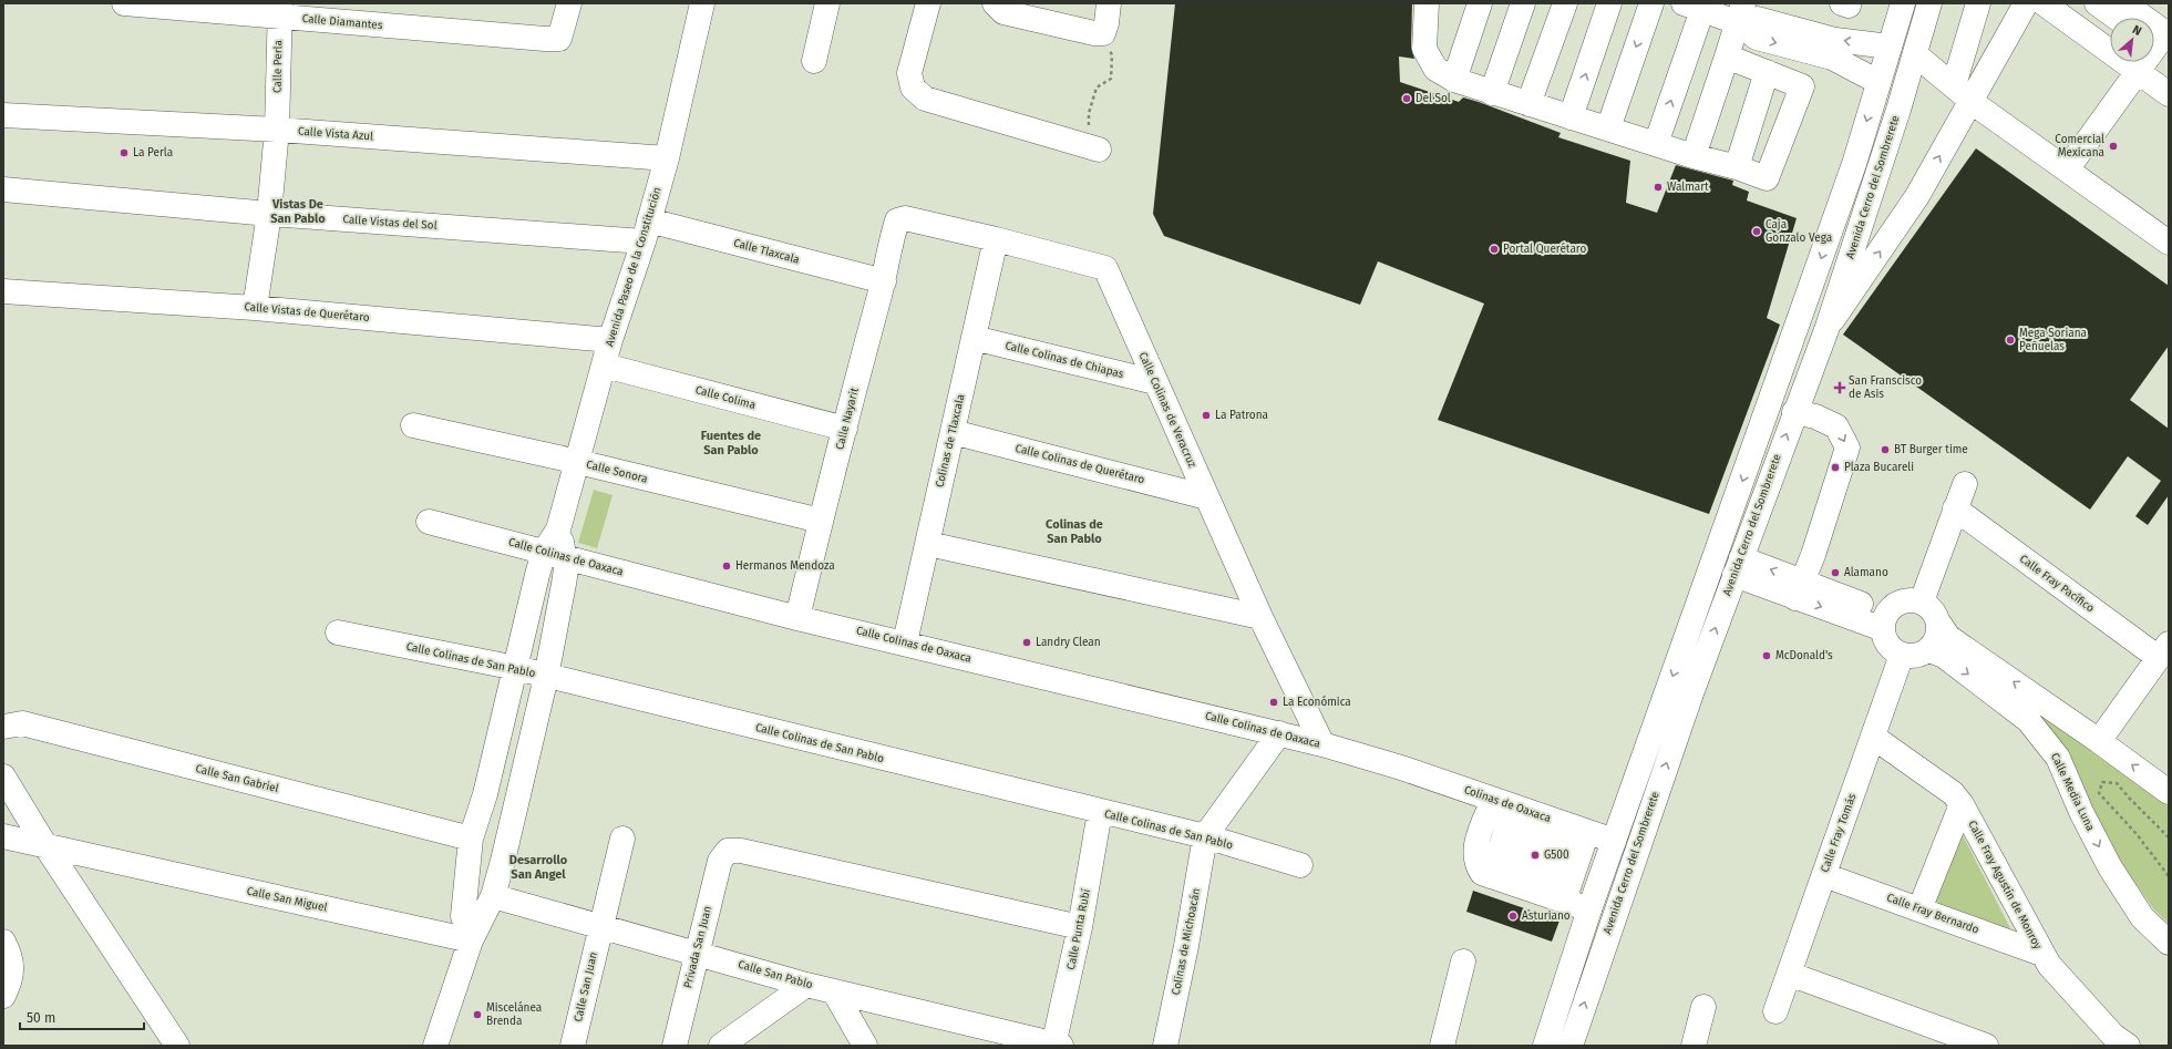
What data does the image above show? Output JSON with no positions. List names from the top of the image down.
{
  "streets": {
    "street": [
      "Calle Diamantes",
      "Calle Perla",
      "Calle Vista Azul",
      "Avenida Cerro del Sombrerete",
      "Calle Vistas del Sol",
      "Calle Tlaxcala",
      "Avenida Paseo de la Constitución",
      "Calle Vistas de Querétaro",
      "Calle Colinas de Chiapas",
      "Calle Colima",
      "Calle Colinas de Veracruz",
      "Calle Nayarit",
      "Colinas de Tlaxcala",
      "Calle Colinas de Querétaro",
      "Calle Sonora",
      "Calle Colinas de Oaxaca",
      "Calle Fray Pacífico",
      "Calle Colinas de San Pablo",
      "Calle San Gabriel",
      "Calle Media Luna",
      "Colinas de Oaxaca",
      "Calle Fray Tomás",
      "Calle Fray Agustín de Monroy",
      "Calle San Miguel",
      "Calle Fray Bernardo",
      "Calle Punta Rubí",
      "Colinas de Michoacán",
      "Privada San Juan",
      "Calle San Pablo",
      "Calle San Juan"
    ]
  },
  "crossings": [
    ["Calle Diamantes", "Calle Perla"],
    ["Calle Perla", "Calle Vista Azul"],
    ["Calle Vista Azul", "Avenida Paseo de la Constitución"],
    ["Avenida Cerro del Sombrerete", "Colinas de Oaxaca"],
    ["Calle Vistas del Sol", "Calle Tlaxcala"],
    ["Calle Vistas del Sol", "Avenida Paseo de la Constitución"],
    ["Calle Tlaxcala", "Avenida Paseo de la Constitución"],
    ["Calle Tlaxcala", "Calle Nayarit"],
    ["Avenida Paseo de la Constitución", "Calle Vistas de Querétaro"],
    ["Avenida Paseo de la Constitución", "Calle Colima"],
    ["Avenida Paseo de la Constitución", "Calle Sonora"],
    ["Avenida Paseo de la Constitución", "Calle Colinas de Oaxaca"],
    ["Calle Colinas de Chiapas", "Calle Colinas de Veracruz"],
    ["Calle Colinas de Chiapas", "Colinas de Tlaxcala"],
    ["Calle Colima", "Calle Nayarit"],
    ["Calle Colinas de Veracruz", "Calle Nayarit"],
    ["Calle Colinas de Veracruz", "Colinas de Tlaxcala"],
    ["Calle Colinas de Veracruz", "Calle Colinas de Querétaro"],
    ["Calle Colinas de Veracruz", "Calle Colinas de Oaxaca"],
    ["Calle Nayarit", "Calle Sonora"],
    ["Calle Nayarit", "Calle Colinas de Oaxaca"],
    ["Colinas de Tlaxcala", "Calle Colinas de Querétaro"],
    ["Colinas de Tlaxcala", "Calle Colinas de Oaxaca"],
    ["Calle Colinas de Oaxaca", "Colinas de Oaxaca"],
    ["Calle Colinas de San Pablo", "Calle Punta Rubí"],
    ["Calle Colinas de San Pablo", "Colinas de Michoacán"],
    ["Calle Media Luna", "Calle Fray Tomás"],
    ["Calle Fray Tomás", "Calle Fray Agustín de Monroy"],
    ["Calle Fray Tomás", "Calle Fray Bernardo"],
    ["Calle Fray Agustín de Monroy", "Calle Fray Bernardo"],
    ["Calle Punta Rubí", "Privada San Juan"],
    ["Calle Punta Rubí", "Calle San Pablo"],
    ["Privada San Juan", "Calle San Pablo"],
    ["Calle San Pablo", "Calle San Juan"]
  ],
  "districts": [
    "Vistas De San Pablo",
    "Fuentes de San Pablo",
    "Colinas de San Pablo",
    "Desarrollo San Angel"
  ],
  "places": {
    "other": [
      "Del Sol",
      "Comercial Mexicana",
      "La Perla",
      "Walmart",
      "Caja Gonzalo Vega",
      "Portal Querétaro",
      "Mega Soriana Peñuelas",
      "La Patrona",
      "BT Burger time",
      "Plaza Bucareli",
      "Hermanos Mendoza",
      "Alamano",
      "Landry Clean",
      "McDonald's",
      "La Económica",
      "G500",
      "Asturiano",
      "Miscelánea Brenda"
    ],
    "health": ["San Franscisco de Asis"]
  },
  "scale_bar": "50 m",
  "north": "top right"
}
